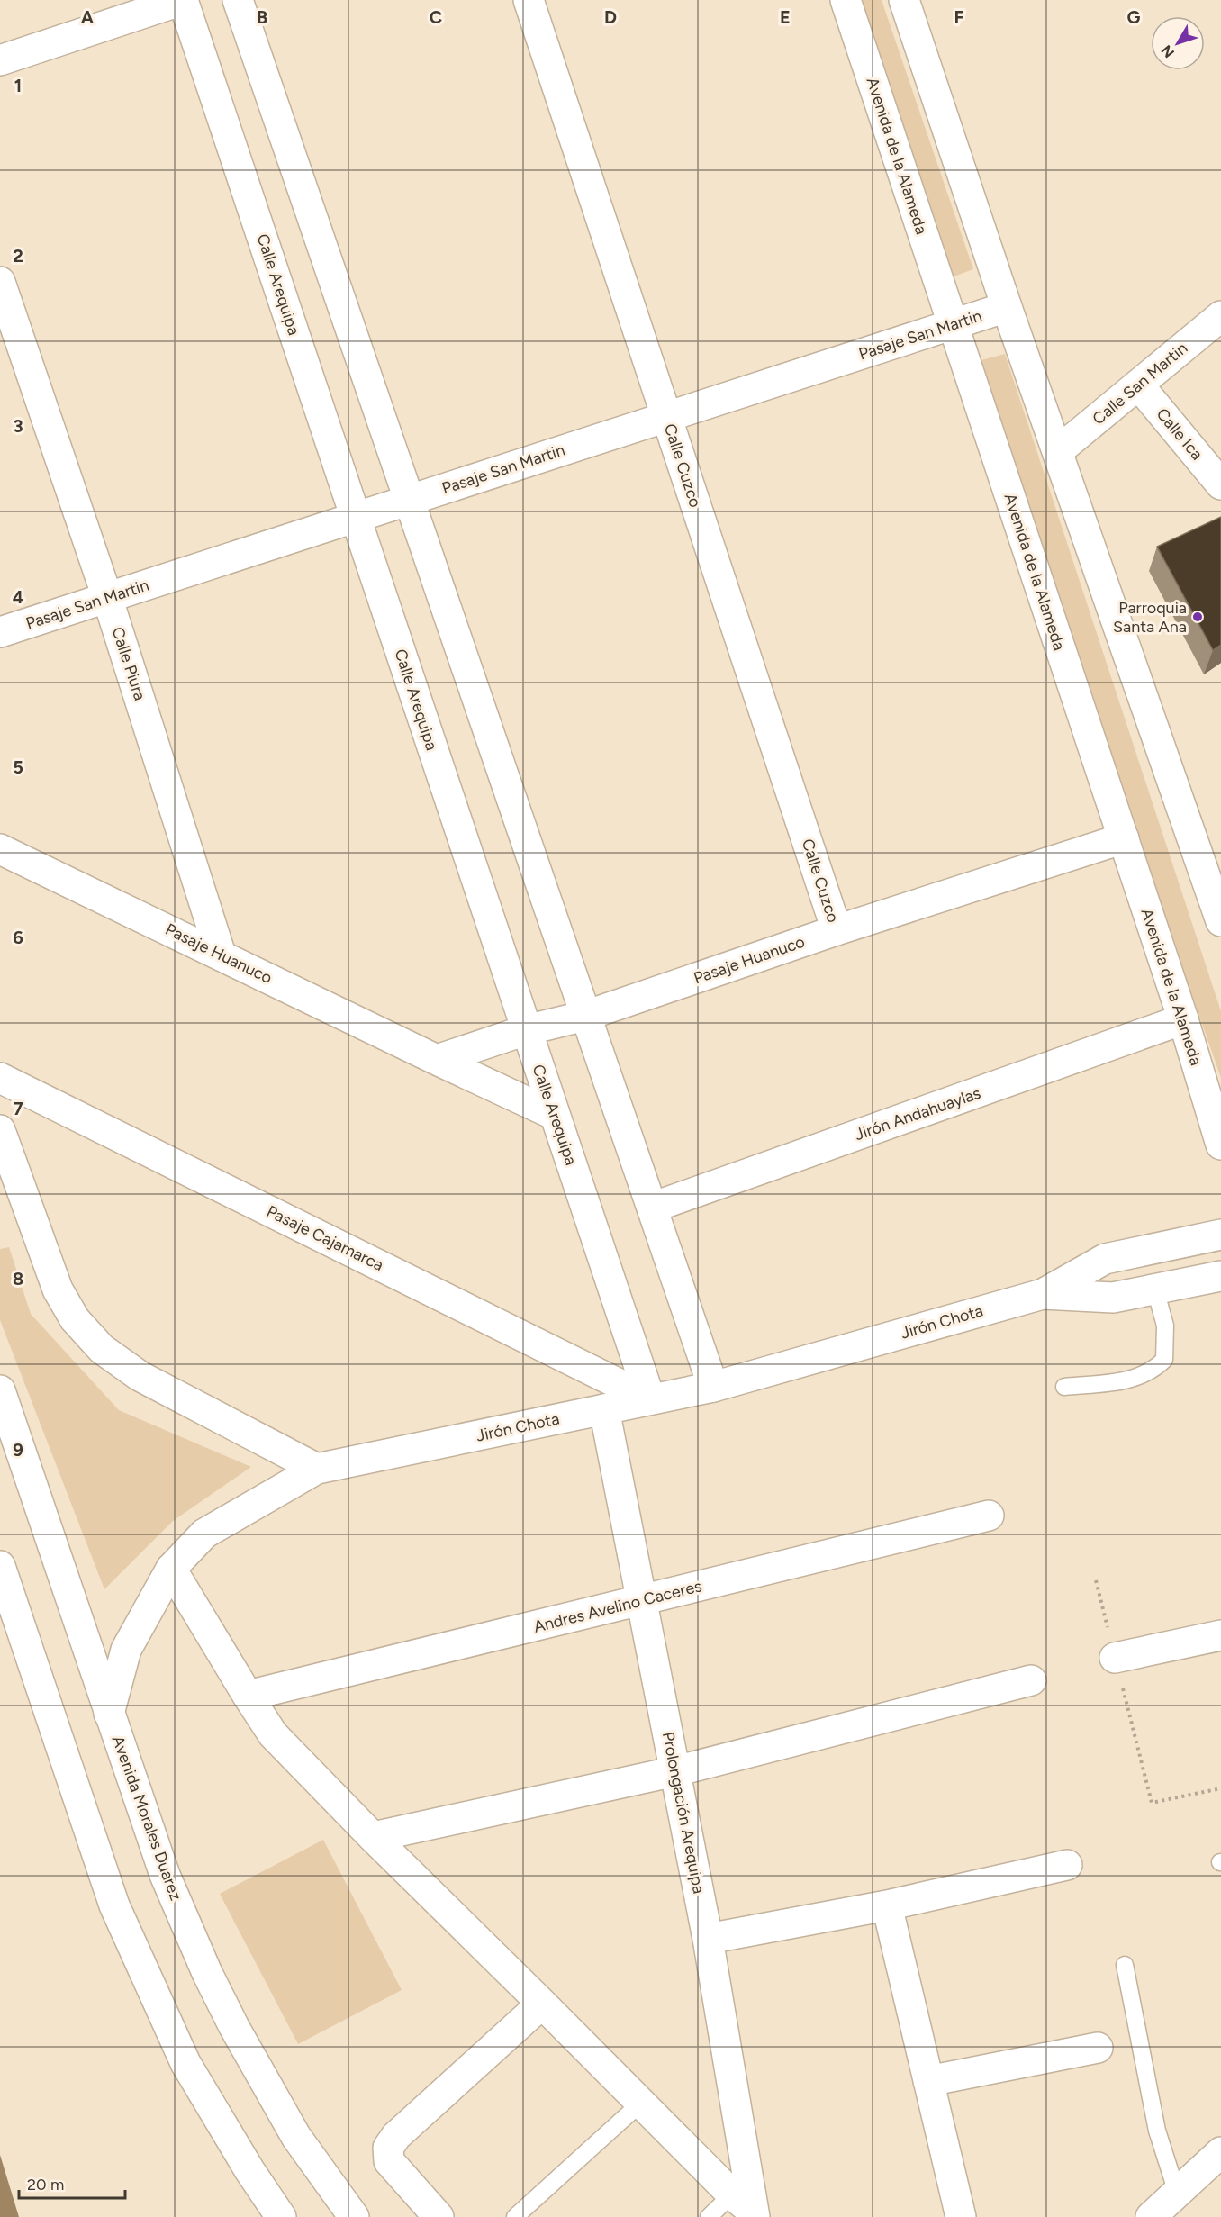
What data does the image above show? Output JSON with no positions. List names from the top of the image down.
{
  "streets": {
    "main road": [
      "Avenida de la Alameda",
      "Calle Arequipa",
      "Pasaje San Martin",
      "Calle San Martin",
      "Calle Ica",
      "Calle Cuzco",
      "Calle Piura",
      "Pasaje Huanuco",
      "Jirón Andahuaylas",
      "Pasaje Cajamarca",
      "Jirón Chota",
      "Andres Avelino Caceres",
      "Prolongación Arequipa",
      "Avenida Morales Duarez"
    ]
  },
  "crossings": [
    ["Avenida de la Alameda", "Pasaje San Martin"],
    ["Avenida de la Alameda", "Pasaje Huanuco"],
    ["Avenida de la Alameda", "Jirón Andahuaylas"],
    ["Calle Arequipa", "Pasaje San Martin"],
    ["Calle Arequipa", "Pasaje Huanuco"],
    ["Calle Arequipa", "Pasaje Cajamarca"],
    ["Calle Arequipa", "Jirón Chota"],
    ["Pasaje San Martin", "Calle Cuzco"],
    ["Pasaje San Martin", "Calle Piura"],
    ["Calle San Martin", "Calle Ica"],
    ["Calle Cuzco", "Pasaje Huanuco"],
    ["Calle Piura", "Pasaje Huanuco"],
    ["Pasaje Cajamarca", "Jirón Chota"],
    ["Jirón Chota", "Prolongación Arequipa"],
    ["Jirón Chota", "Avenida Morales Duarez"],
    ["Andres Avelino Caceres", "Prolongación Arequipa"]
  ],
  "places": ["Parroquia Santa Ana"],
  "scale_bar": "20 m",
  "north": "bottom left",
  "grid": {
    "columns": [
      "A",
      "B",
      "C",
      "D",
      "E",
      "F",
      "G"
    ],
    "rows": [
      "1",
      "2",
      "3",
      "4",
      "5",
      "6",
      "7",
      "8",
      "9"
    ]
  }
}
